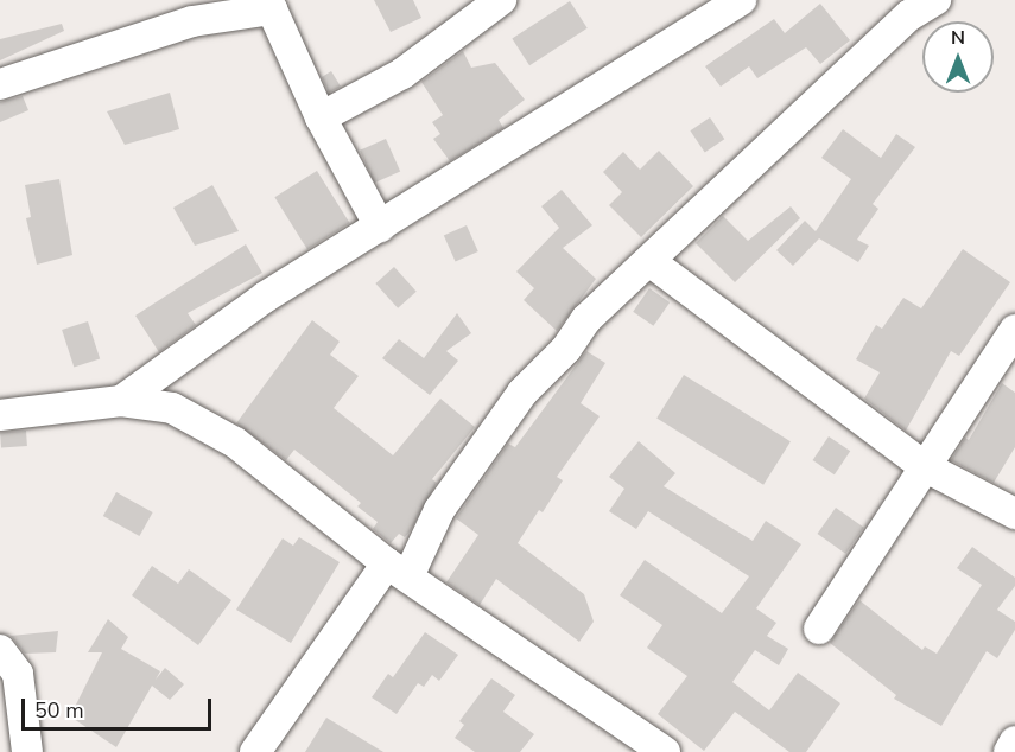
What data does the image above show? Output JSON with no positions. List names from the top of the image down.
{
  "scale_bar": "50 m",
  "north": "top"
}
